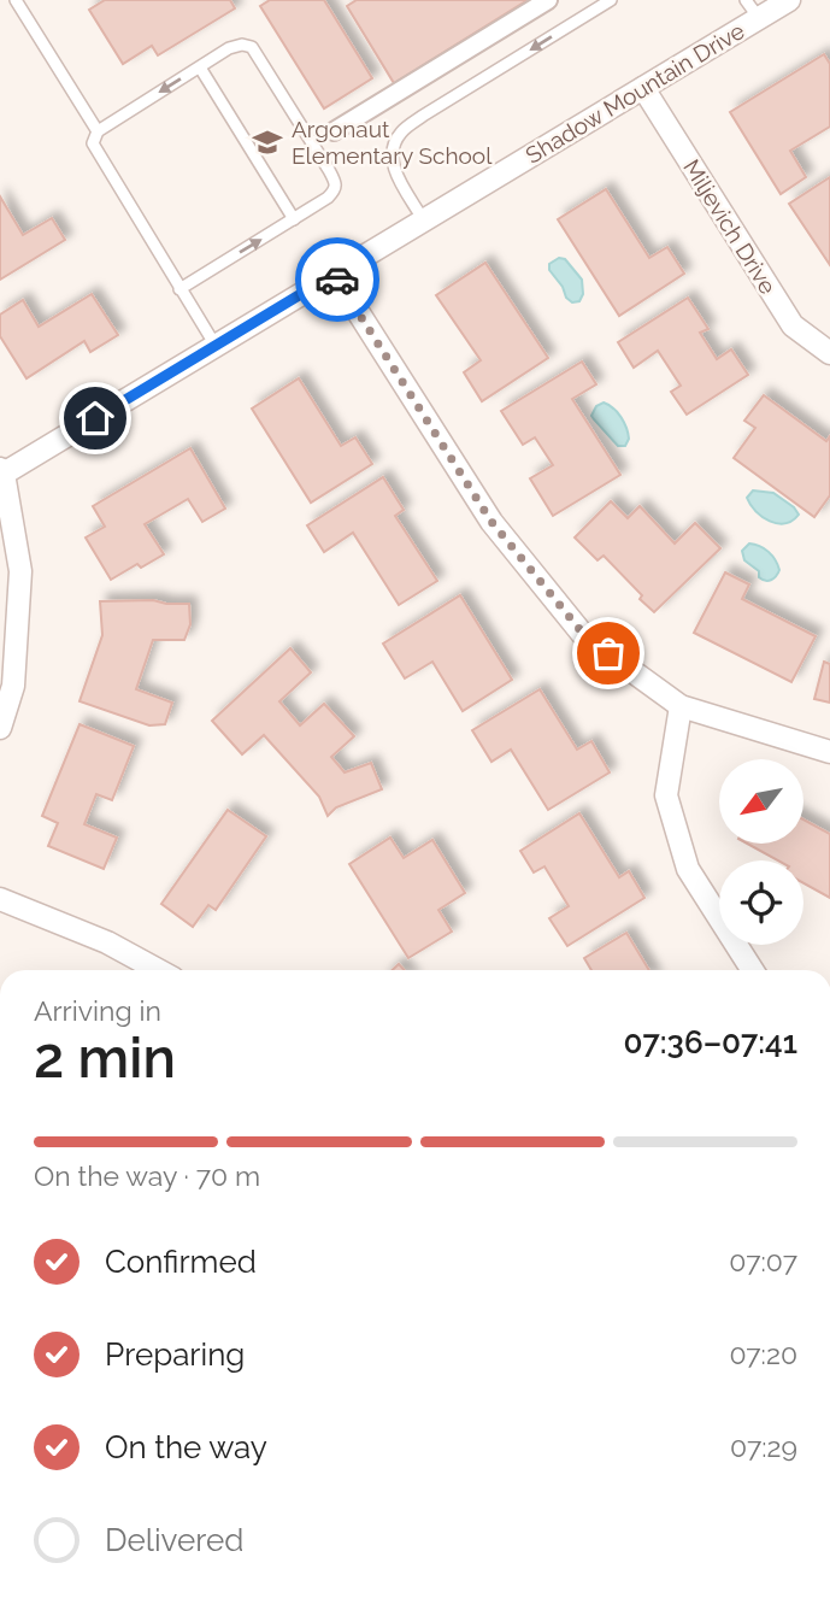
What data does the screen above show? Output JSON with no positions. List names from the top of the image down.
{
  "streets": {
    "street": ["Shadow Mountain Drive", "Miljevich Drive"]
  },
  "crossings": [
    ["Shadow Mountain Drive", "Miljevich Drive"]
  ],
  "places": {
    "school or university": ["Argonaut Elementary School"]
  },
  "north": "bottom left",
  "page": {
    "heading": ["2 min", "Arriving in", "07:36–07:41"],
    "bar": "On the way · 70 m",
    "list": [
      ["Confirmed", "07:07"],
      ["Preparing", "07:20"],
      ["On the way", "07:29"],
      "Delivered"
    ]
  }
}
